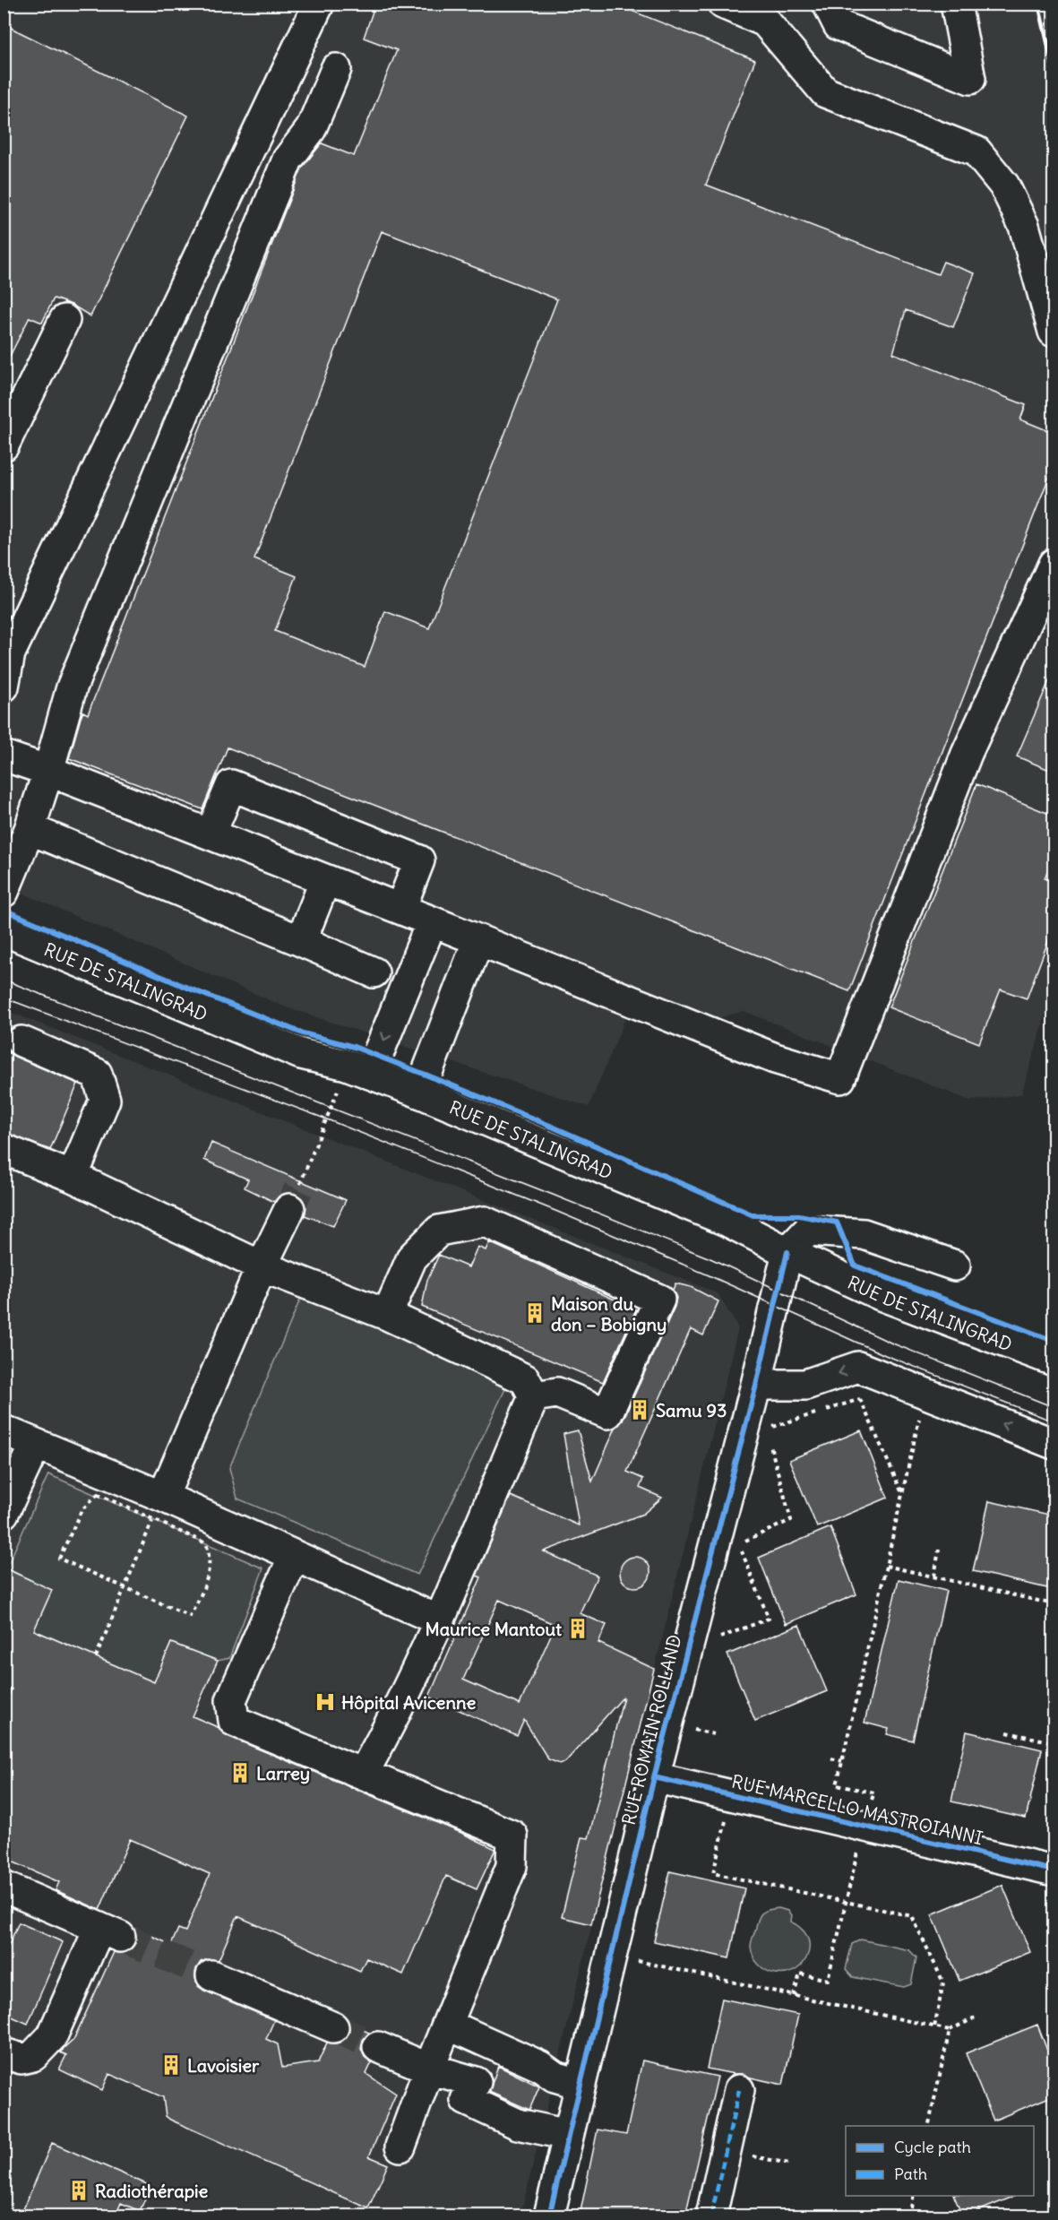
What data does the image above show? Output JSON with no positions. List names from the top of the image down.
{
  "streets": {
    "street": ["RUE DE STALINGRAD", "RUE ROMAIN ROLLAND", "RUE MARCELLO MASTROIANNI"]
  },
  "crossings": [
    ["RUE DE STALINGRAD", "RUE ROMAIN ROLLAND"],
    ["RUE ROMAIN ROLLAND", "RUE MARCELLO MASTROIANNI"]
  ],
  "places": {
    "building": [
      "Maison du don – Bobigny",
      "Samu 93",
      "Maurice Mantout",
      "Larrey",
      "Lavoisier",
      "Radiothérapie"
    ],
    "hospital": ["Hôpital Avicenne"]
  },
  "legend": ["Cycle path", "Path"]
}
